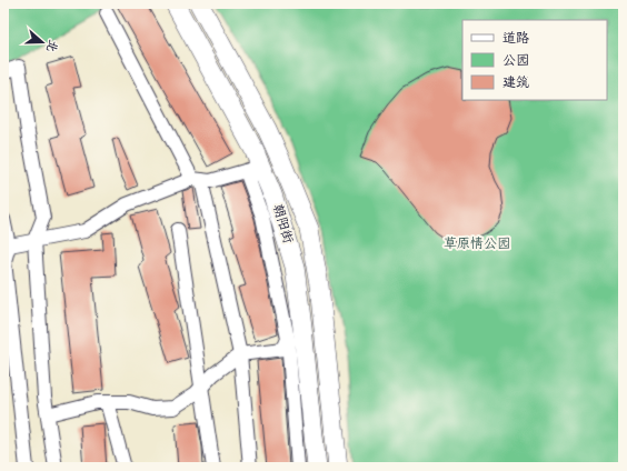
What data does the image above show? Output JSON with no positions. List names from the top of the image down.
{
  "streets": {
    "street": ["朝阳街"]
  },
  "parks": ["草原情公园"],
  "legend": ["道路", "公园", "建筑"],
  "north": "right"
}
